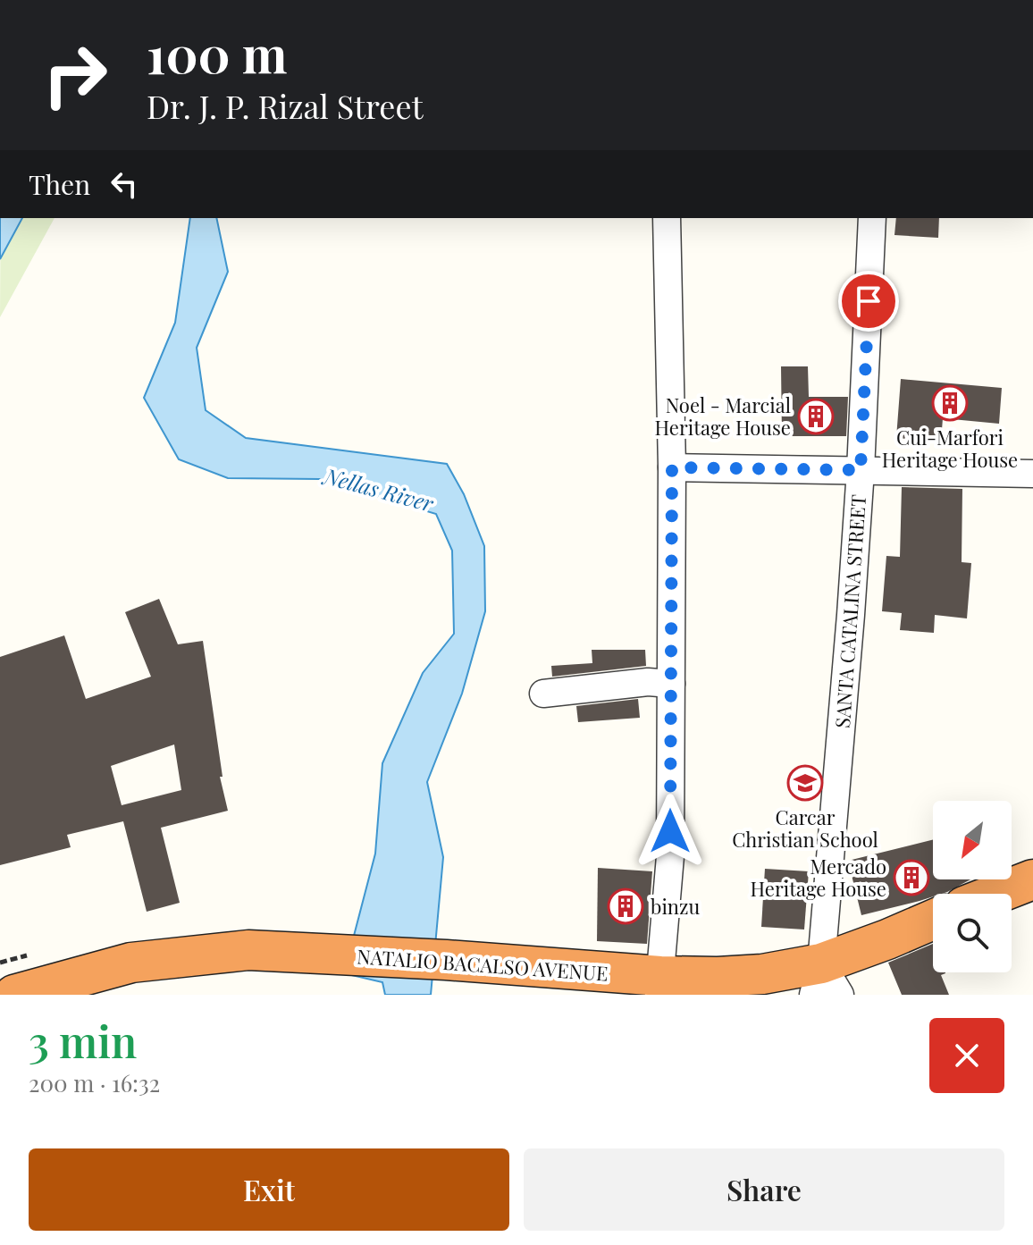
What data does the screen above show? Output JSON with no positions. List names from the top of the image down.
{
  "streets": {
    "highway": ["NATALIO BACALSO AVENUE"],
    "street": ["SANTA CATALINA STREET"]
  },
  "crossings": [
    ["SANTA CATALINA STREET", "NATALIO BACALSO AVENUE"]
  ],
  "water": ["Nellas River"],
  "places": {
    "building": [
      "Cui-Marfori Heritage House",
      "Noel - Marcial Heritage House",
      "Mercado Heritage House",
      "binzu"
    ],
    "school or university": ["Carcar Christian School"]
  },
  "north": "bottom left",
  "page": {
    "turn": ["100 m", "Dr. J. P. Rizal Street"],
    "then": "Then",
    "heading": ["3 min", "200 m · 16:32"],
    "buttons": ["Exit", "Share"]
  }
}
